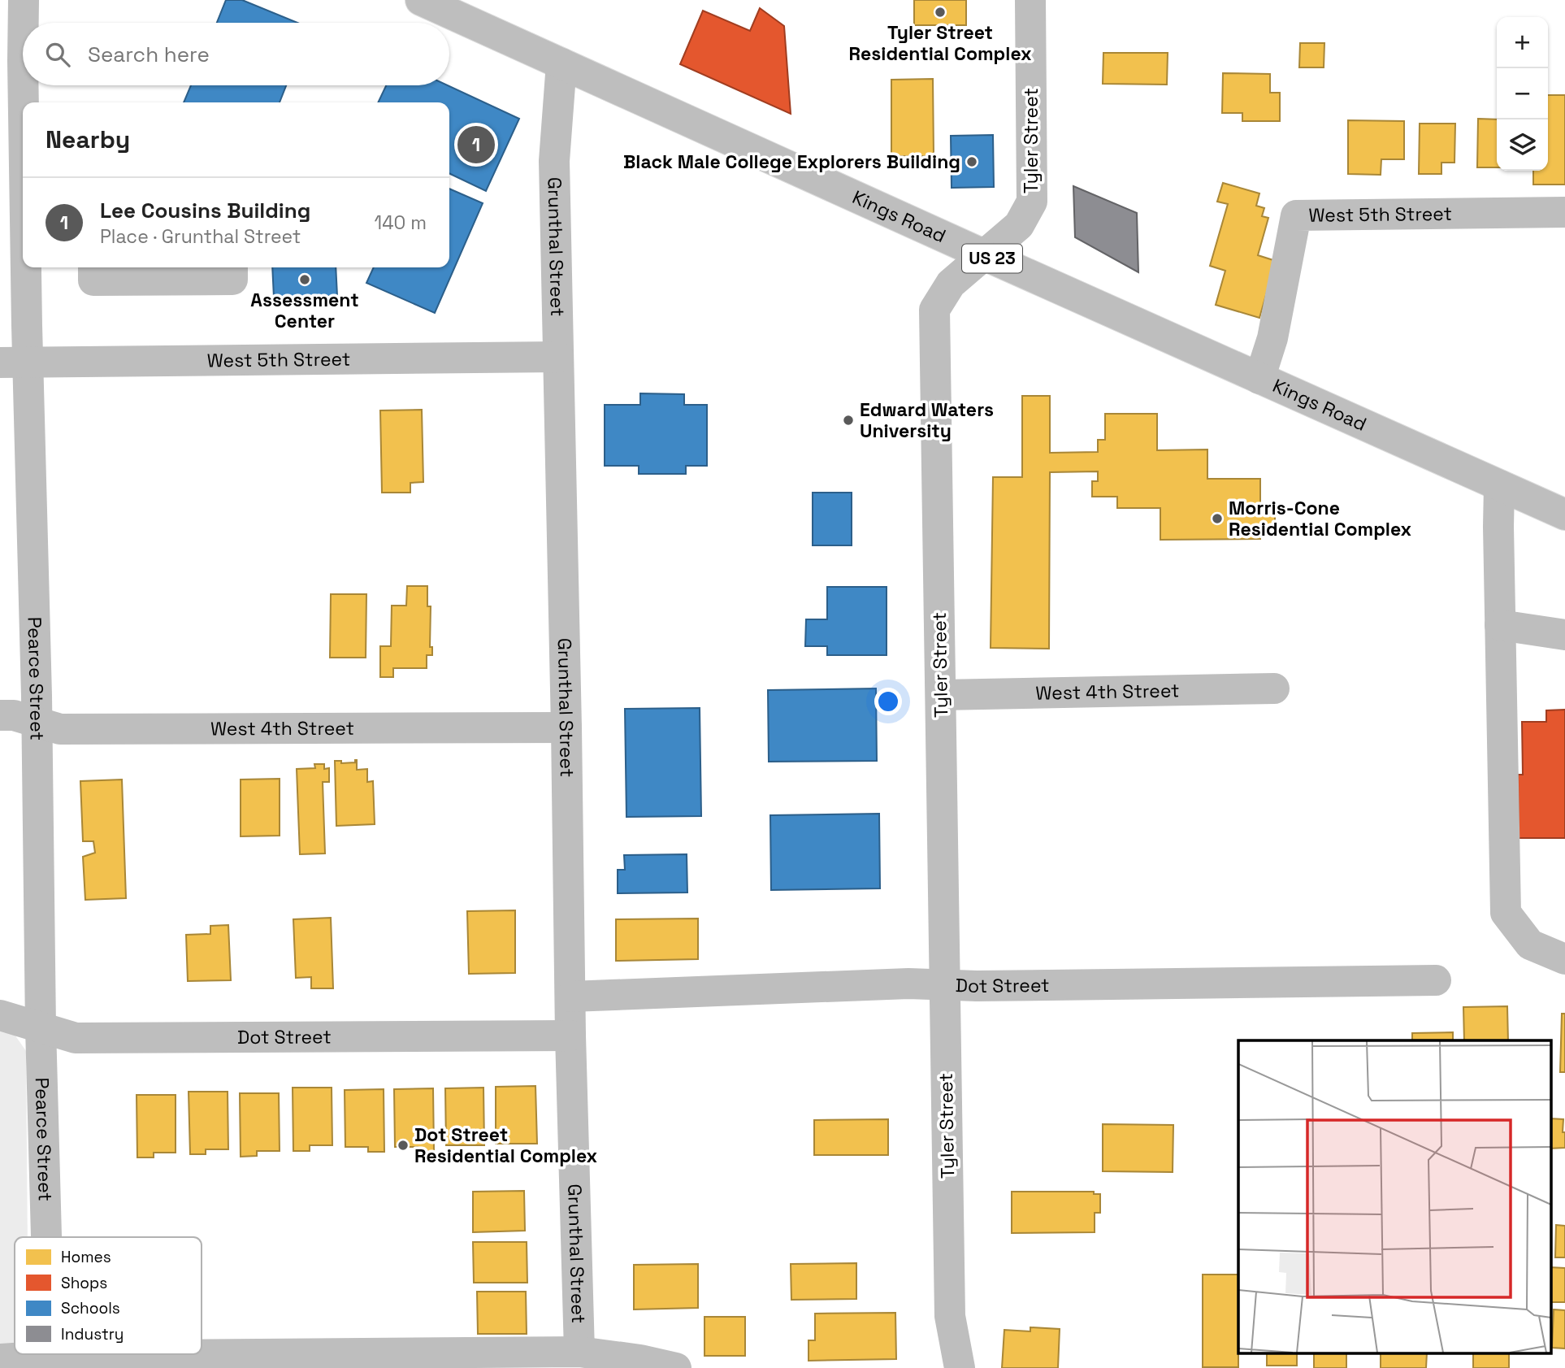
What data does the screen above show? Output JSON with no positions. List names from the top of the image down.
{
  "streets": {
    "street": [
      "Tyler Street",
      "West 5th Street",
      "Kings Road",
      "Grunthal Street",
      "US 23",
      "Pearce Street",
      "West 4th Street",
      "Dot Street"
    ]
  },
  "crossings": [
    ["Tyler Street", "Kings Road"],
    ["Tyler Street", "West 4th Street"],
    ["Tyler Street", "Dot Street"],
    ["West 5th Street", "Kings Road"],
    ["West 5th Street", "Grunthal Street"],
    ["West 5th Street", "Pearce Street"],
    ["Kings Road", "Grunthal Street"],
    ["Grunthal Street", "West 4th Street"],
    ["Grunthal Street", "Dot Street"],
    ["Pearce Street", "West 4th Street"],
    ["Pearce Street", "Dot Street"]
  ],
  "places": [
    "Tyler Street Residential Complex",
    "Black Male College Explorers Building",
    "Assessment Center",
    "Edward Waters University",
    "Morris-Cone Residential Complex",
    "Dot Street Residential Complex"
  ],
  "legend": [
    "Homes",
    "Shops",
    "Schools",
    "Industry"
  ],
  "page": {
    "map_buttons": ["+", "−"],
    "search": "Search here",
    "heading": "Nearby",
    "pins": "1",
    "list": [
      {
        "mark": "1",
        "name": "Lee Cousins Building",
        "note": "Place · Grunthal Street",
        "value": "140 m"
      }
    ]
  }
}
